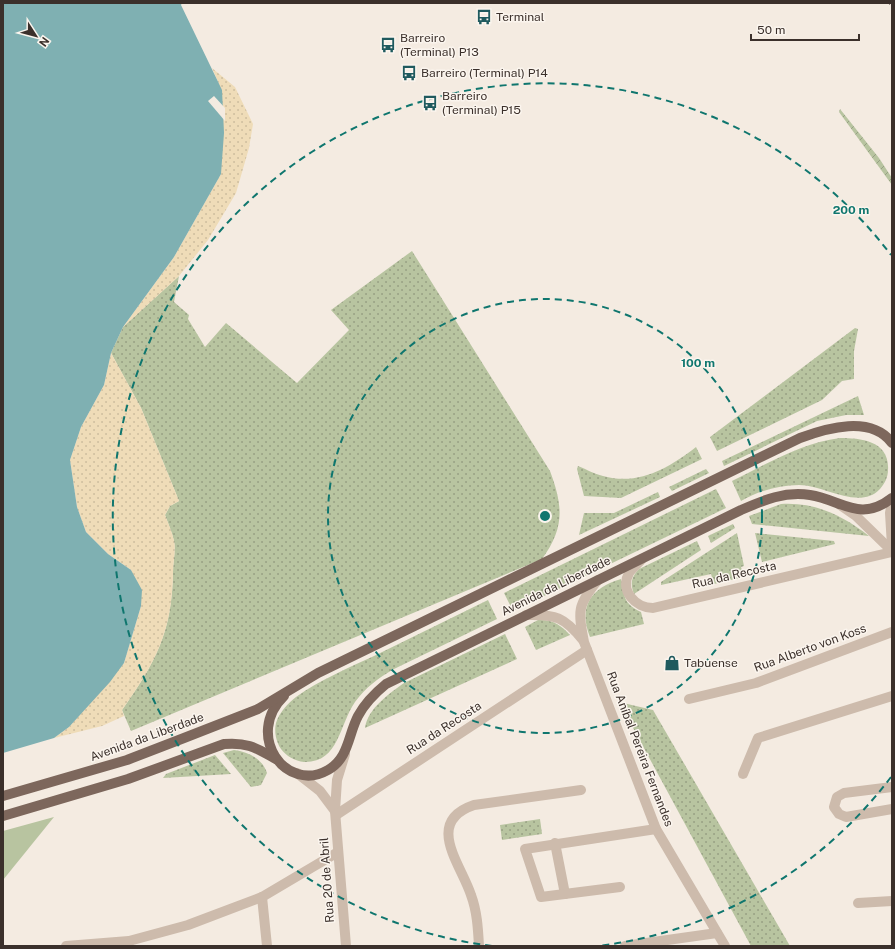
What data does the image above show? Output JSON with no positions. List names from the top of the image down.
{
  "streets": {
    "main road": ["Avenida da Liberdade"],
    "street": [
      "Rua da Recosta",
      "Rua Alberto von Koss",
      "Rua Aníbal Pereira Fernandes",
      "Rua 20 de Abril"
    ]
  },
  "crossings": [
    ["Rua da Recosta", "Avenida da Liberdade"],
    ["Rua da Recosta", "Rua Aníbal Pereira Fernandes"],
    ["Rua da Recosta", "Rua 20 de Abril"],
    ["Avenida da Liberdade", "Rua 20 de Abril"]
  ],
  "places": {
    "bus stop": [
      "Terminal",
      "Barreiro (Terminal) P13",
      "Barreiro (Terminal) P14",
      "Barreiro (Terminal) P15"
    ],
    "shop": ["Tabuense"]
  },
  "scale_bar": "50 m",
  "north": "bottom right",
  "rings": ["200 m", "100 m"]
}
